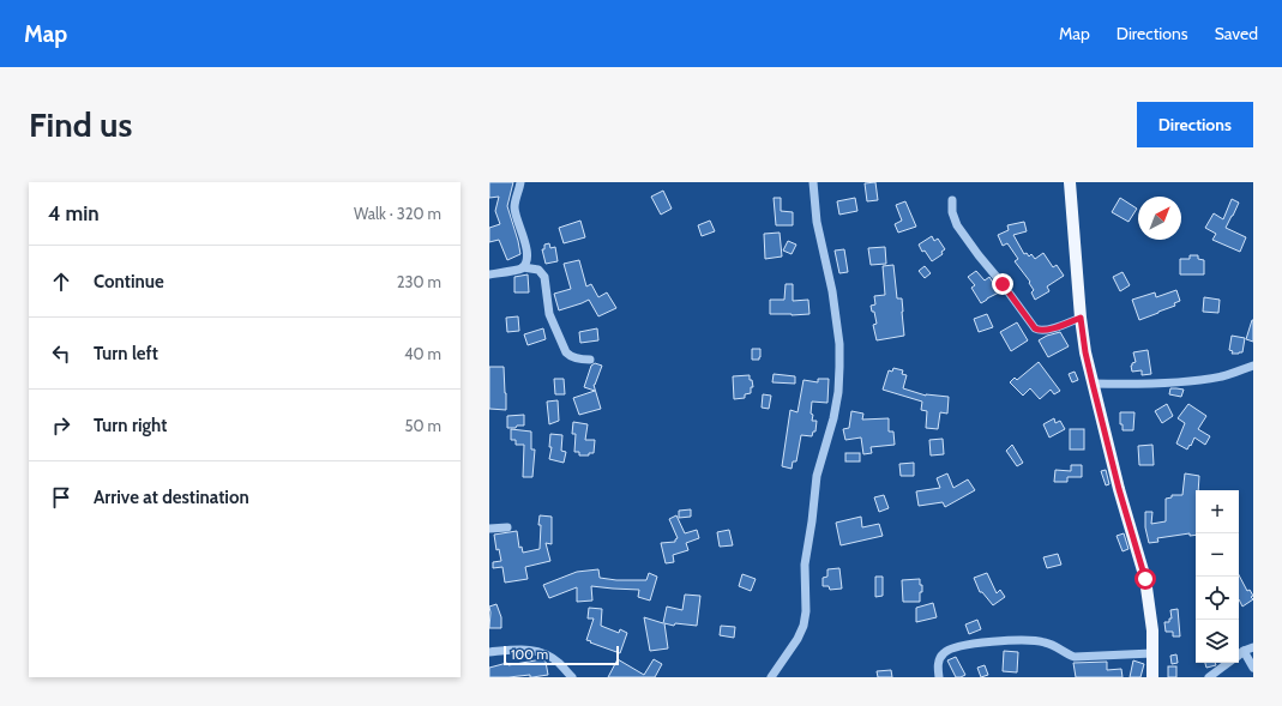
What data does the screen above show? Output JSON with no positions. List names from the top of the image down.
{
  "scale_bar": "100 m",
  "north": "top right",
  "page": {
    "header": "Map",
    "nav": ["Map", "Directions", "Saved"],
    "buttons": "Directions",
    "title": "Find us",
    "heading": ["4 min", "Walk · 320 m"],
    "list": [
      ["Continue", "230 m"],
      ["Turn left", "40 m"],
      ["Turn right", "50 m"],
      "Arrive at destination"
    ],
    "map_buttons": ["+", "−"],
    "scale": "100 m"
  }
}
